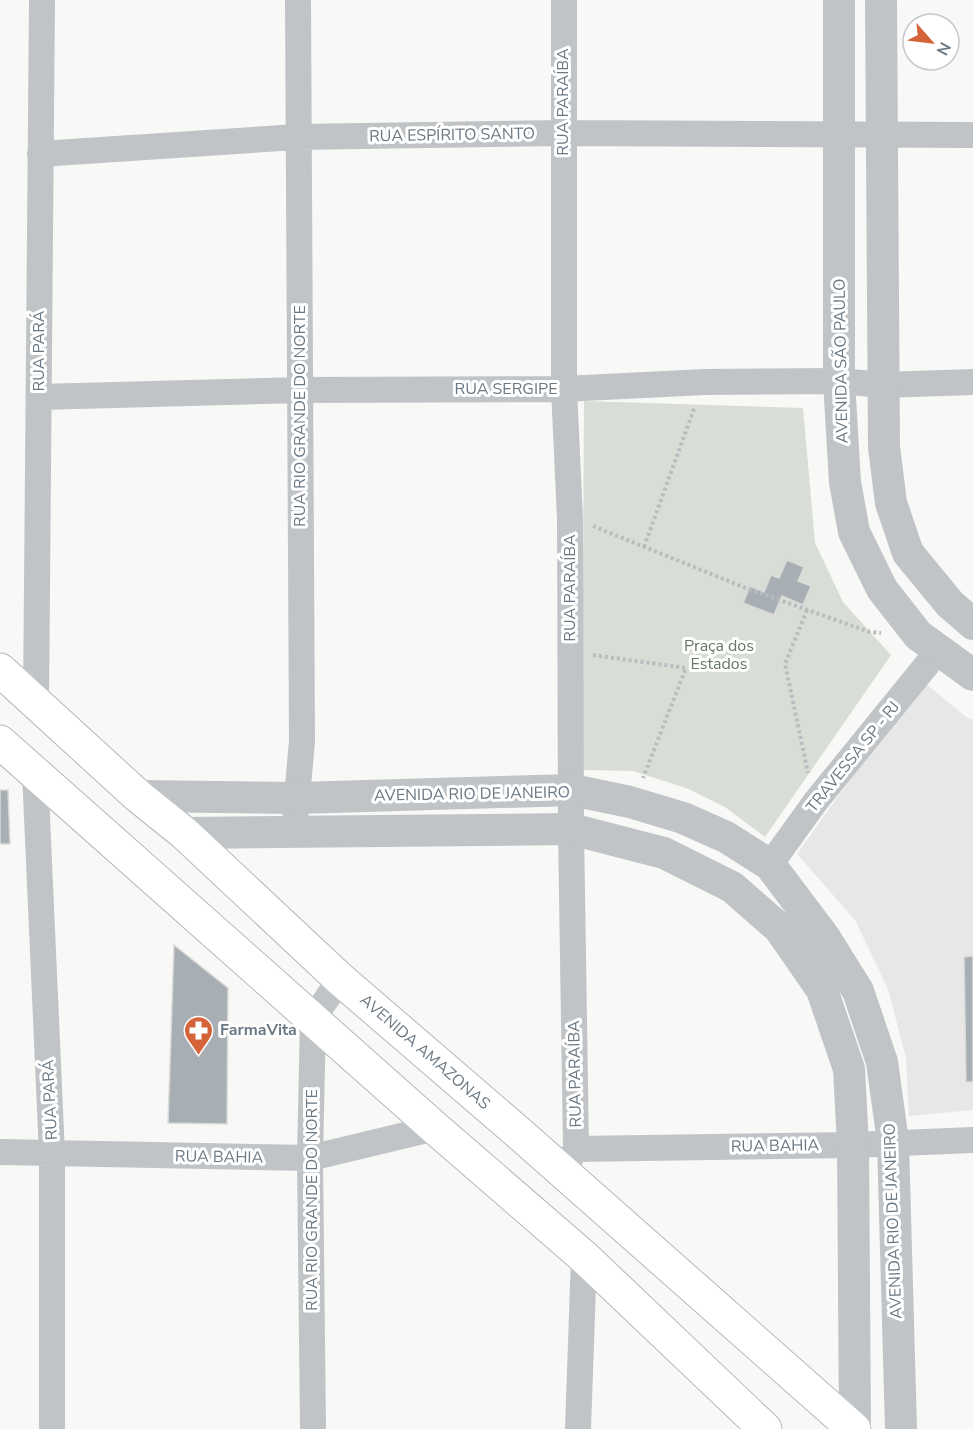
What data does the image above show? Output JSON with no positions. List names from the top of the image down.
{
  "streets": {
    "main road": ["AVENIDA AMAZONAS"],
    "street": [
      "RUA PARAÍBA",
      "RUA ESPÍRITO SANTO",
      "RUA PARÁ",
      "AVENIDA SÃO PAULO",
      "RUA SERGIPE",
      "RUA RIO GRANDE DO NORTE",
      "TRAVESSA SP - RJ",
      "AVENIDA RIO DE JANEIRO",
      "RUA BAHIA"
    ]
  },
  "crossings": [
    ["RUA PARAÍBA", "RUA ESPÍRITO SANTO"],
    ["RUA PARAÍBA", "RUA SERGIPE"],
    ["RUA PARAÍBA", "AVENIDA RIO DE JANEIRO"],
    ["RUA PARAÍBA", "AVENIDA AMAZONAS"],
    ["RUA PARAÍBA", "RUA BAHIA"],
    ["RUA ESPÍRITO SANTO", "RUA PARÁ"],
    ["RUA ESPÍRITO SANTO", "AVENIDA SÃO PAULO"],
    ["RUA ESPÍRITO SANTO", "RUA RIO GRANDE DO NORTE"],
    ["RUA PARÁ", "RUA SERGIPE"],
    ["RUA PARÁ", "AVENIDA AMAZONAS"],
    ["RUA PARÁ", "RUA BAHIA"],
    ["AVENIDA SÃO PAULO", "RUA SERGIPE"],
    ["AVENIDA SÃO PAULO", "TRAVESSA SP - RJ"],
    ["RUA SERGIPE", "RUA RIO GRANDE DO NORTE"],
    ["RUA RIO GRANDE DO NORTE", "AVENIDA RIO DE JANEIRO"],
    ["RUA RIO GRANDE DO NORTE", "RUA BAHIA"],
    ["TRAVESSA SP - RJ", "AVENIDA RIO DE JANEIRO"],
    ["AVENIDA RIO DE JANEIRO", "AVENIDA AMAZONAS"],
    ["AVENIDA RIO DE JANEIRO", "RUA BAHIA"],
    ["AVENIDA AMAZONAS", "RUA BAHIA"]
  ],
  "parks": ["Praça dos Estados"],
  "places": {
    "pharmacy": ["FarmaVita"]
  },
  "north": "bottom right"
}
